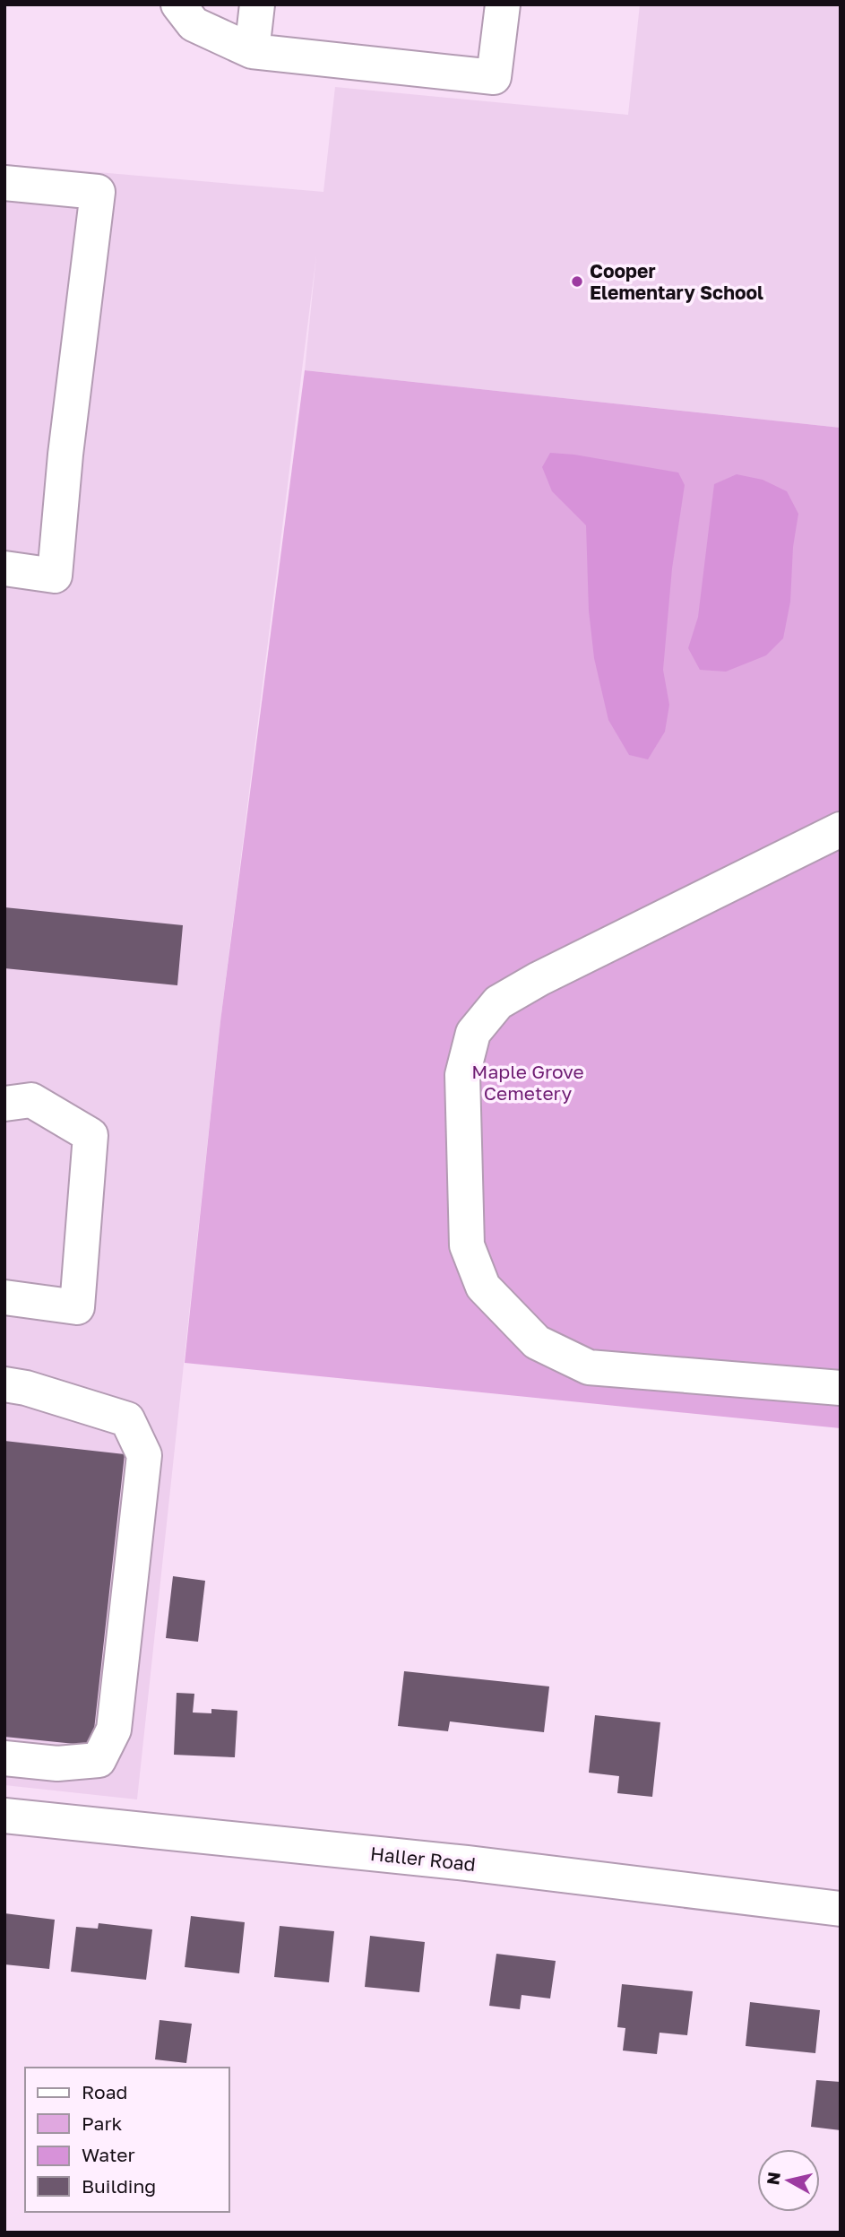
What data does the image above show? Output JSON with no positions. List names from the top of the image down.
{
  "streets": {
    "street": ["Haller Road"]
  },
  "parks": ["Maple Grove Cemetery"],
  "places": ["Cooper Elementary School"],
  "legend": [
    "Road",
    "Park",
    "Water",
    "Building"
  ],
  "north": "left"
}
